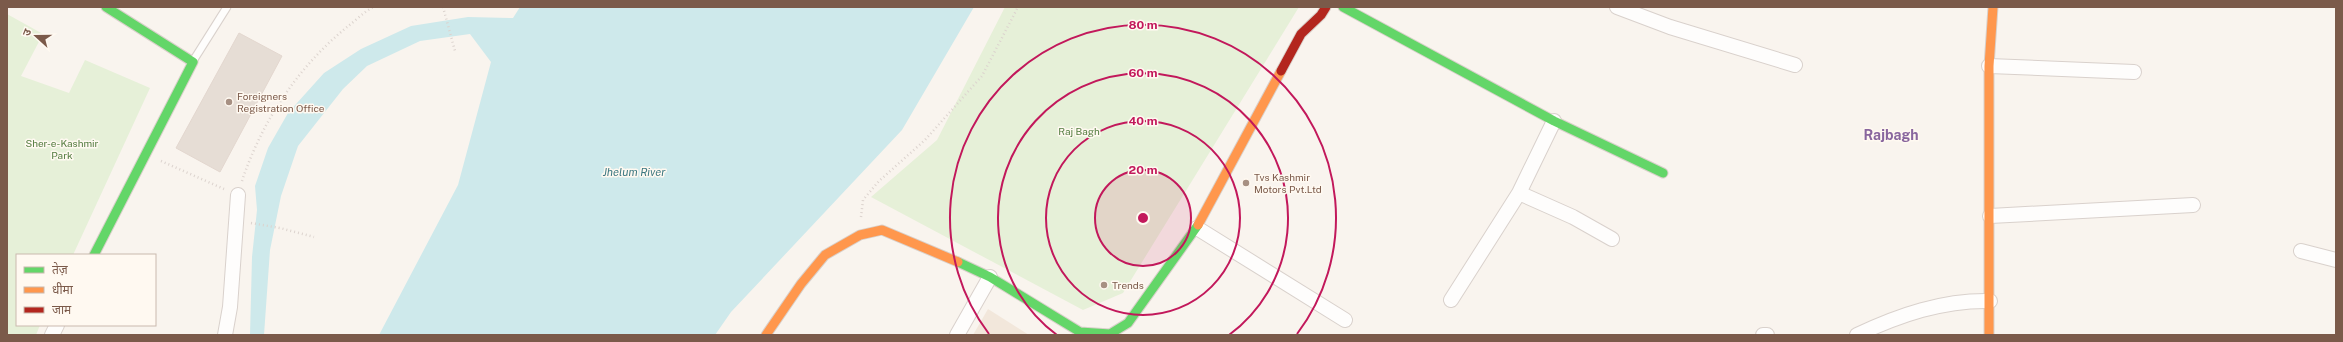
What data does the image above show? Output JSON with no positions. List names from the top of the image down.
{
  "districts": ["Rajbagh"],
  "water": ["Jhelum River"],
  "parks": ["Raj Bagh", "Sher-e-Kashmir Park"],
  "places": ["Foreigners Registration Office", "Tvs Kashmir Motors Pvt.Ltd", "Trends"],
  "legend": ["तेज़", "धीमा", "जाम"],
  "north": "left",
  "rings": [
    "80 m",
    "60 m",
    "40 m",
    "20 m"
  ]
}
